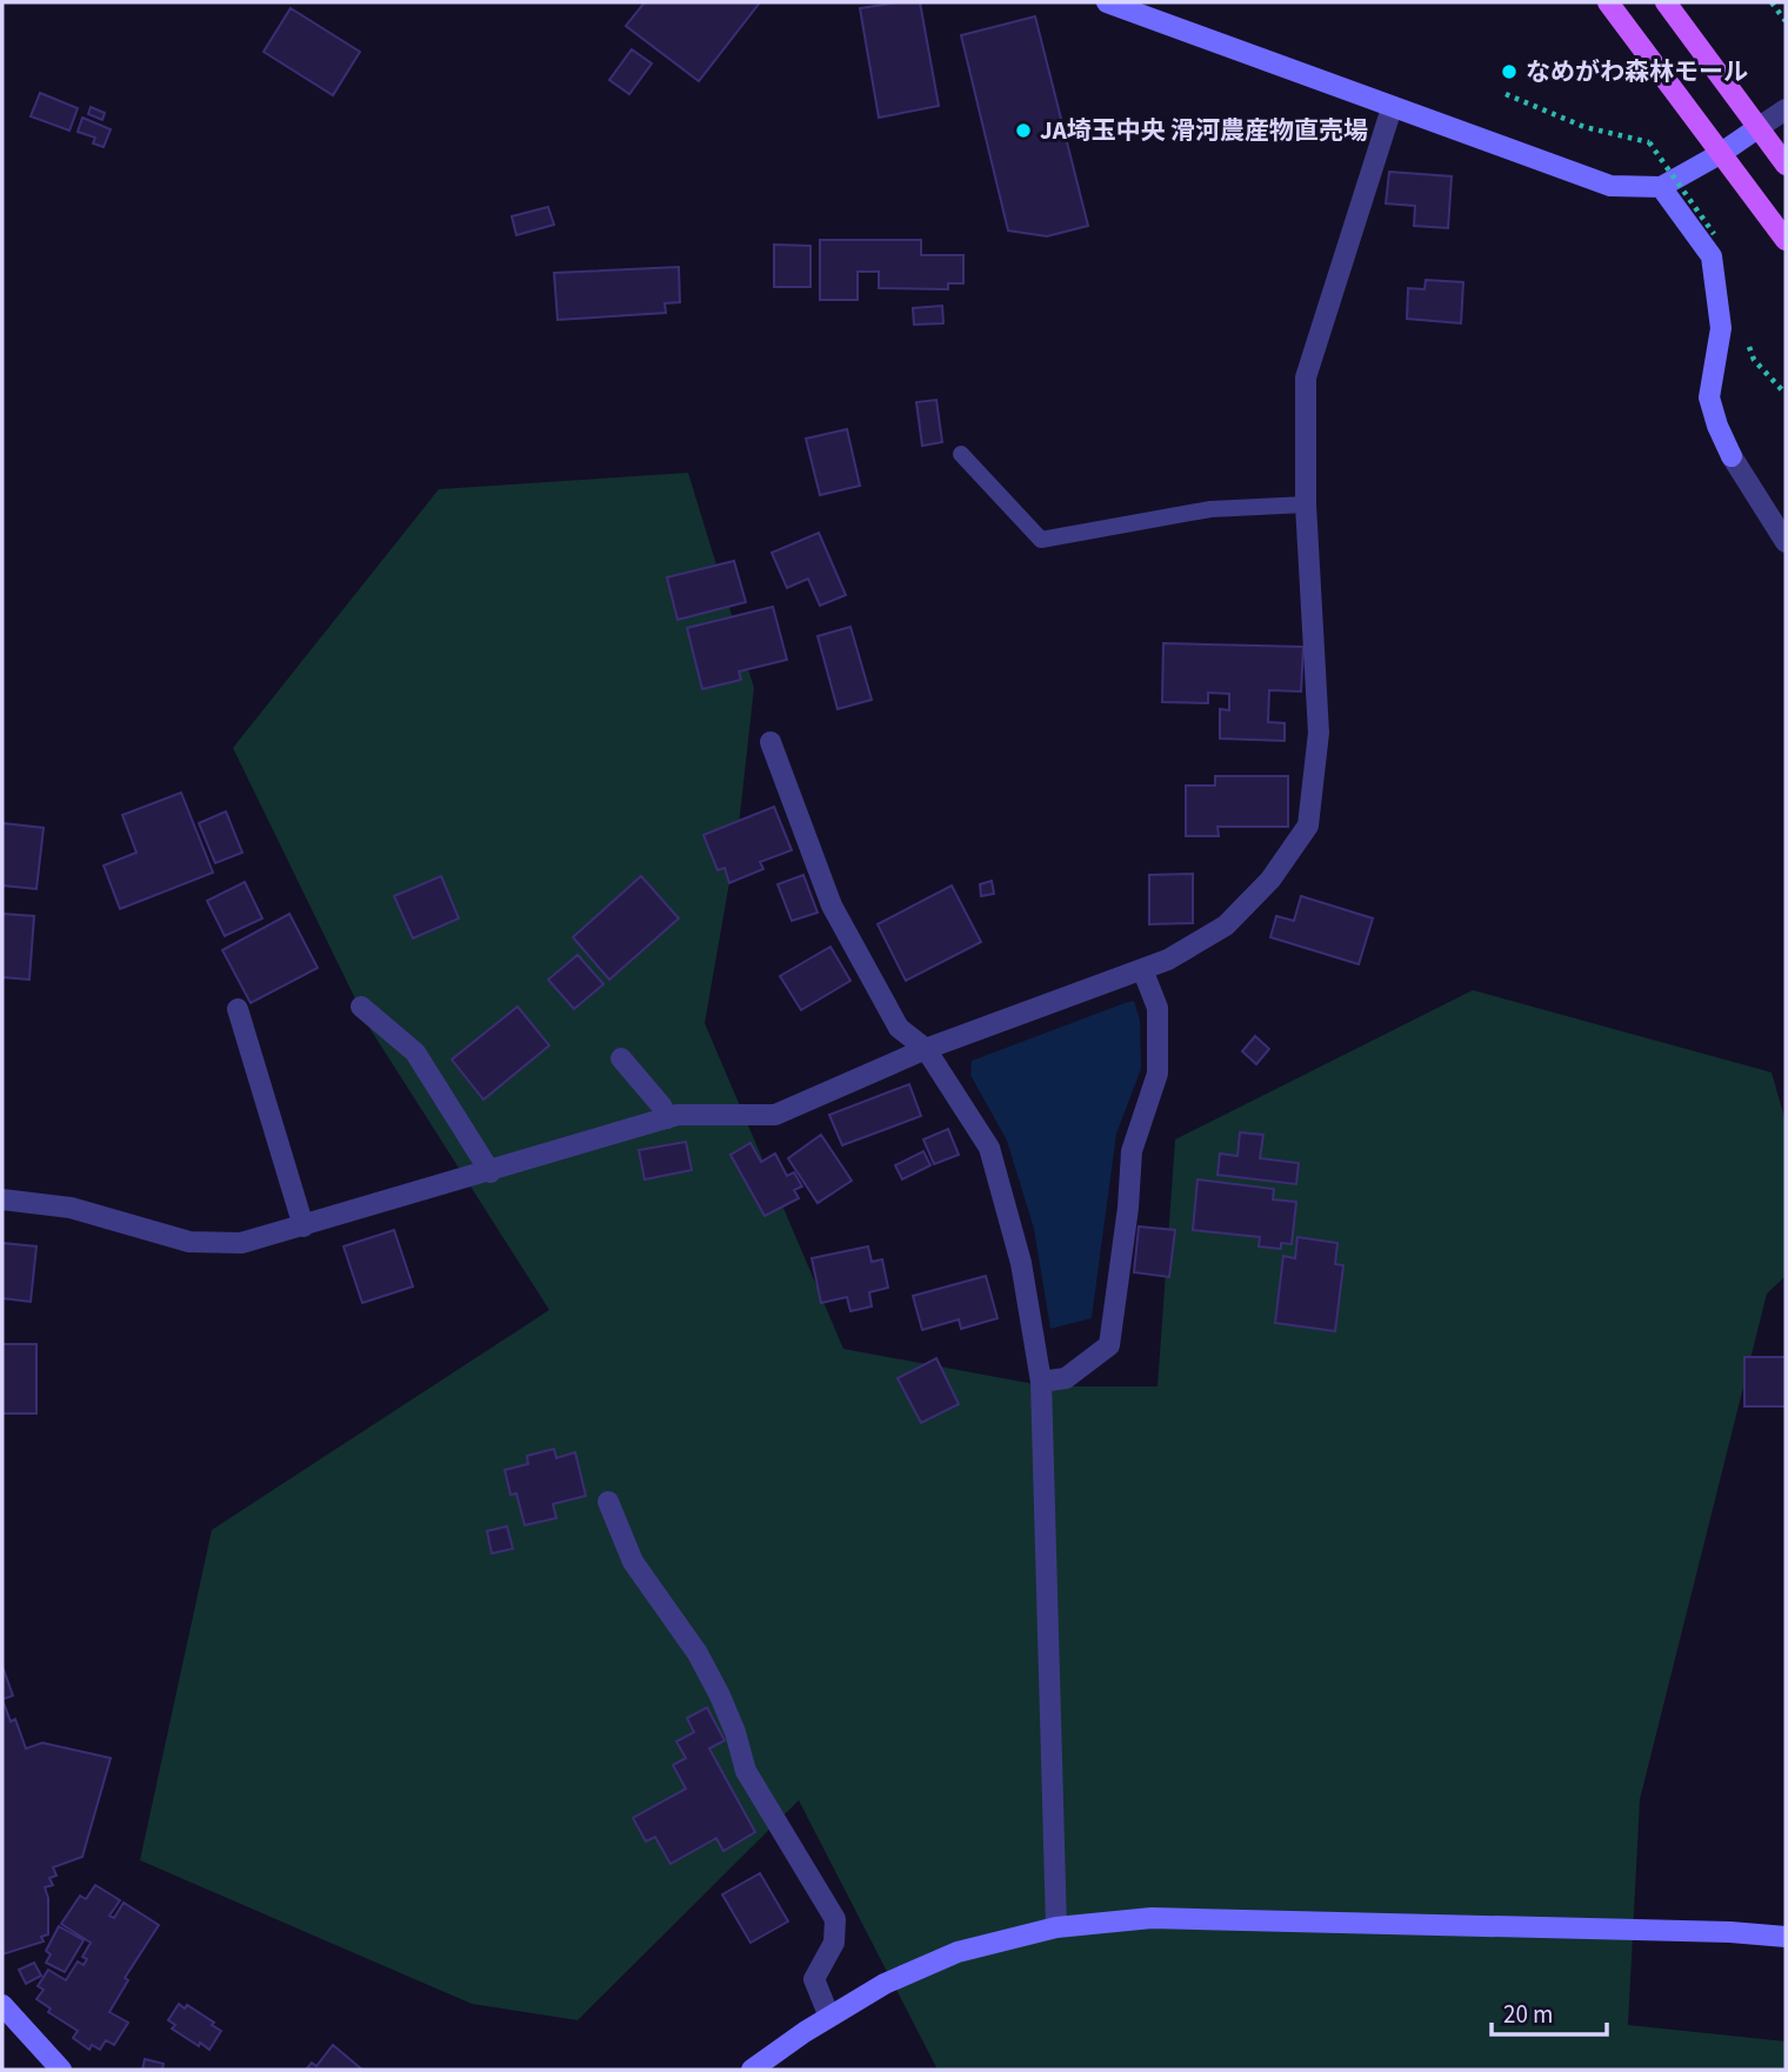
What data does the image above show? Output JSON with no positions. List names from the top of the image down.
{
  "places": ["なめがわ森林モール", "JA埼玉中央 滑河農産物直売場"],
  "scale_bar": "20 m"
}
